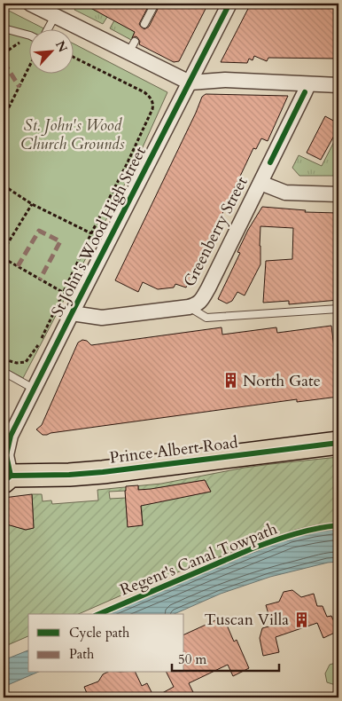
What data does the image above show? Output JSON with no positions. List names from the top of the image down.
{
  "streets": {
    "main road": ["Prince Albert Road"],
    "street": ["St John's Wood High Street", "Greenberry Street"],
    "cycle path": ["Regent's Canal Towpath"]
  },
  "crossings": [
    ["St John's Wood High Street", "Greenberry Street"],
    ["St John's Wood High Street", "Prince Albert Road"]
  ],
  "parks": ["St. John's Wood Church Grounds"],
  "places": {
    "building": ["North Gate", "Tuscan Villa"]
  },
  "legend": ["Cycle path", "Path"],
  "scale_bar": "50 m",
  "north": "top right"
}
